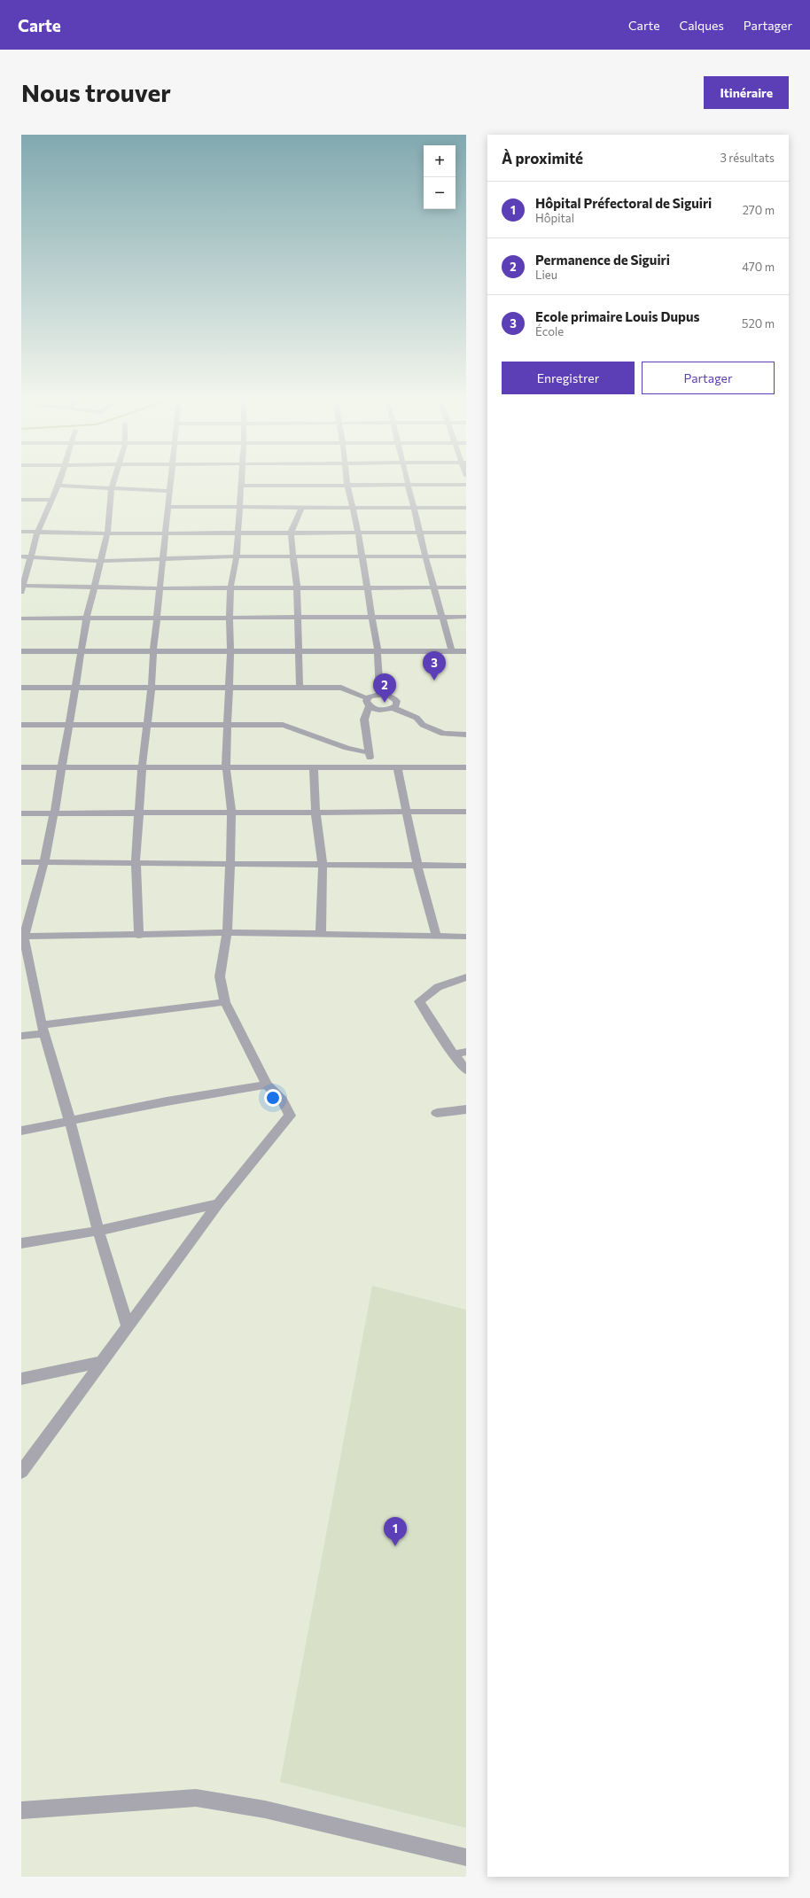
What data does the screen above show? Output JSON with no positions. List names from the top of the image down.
{
  "page": {
    "header": "Carte",
    "nav": ["Carte", "Calques", "Partager"],
    "buttons": [
      "Itinéraire",
      ["Enregistrer", "Partager"]
    ],
    "title": "Nous trouver",
    "heading": ["À proximité", "3 résultats"],
    "map_buttons": ["+", "−"],
    "list": [
      {
        "mark": "1",
        "name": "Hôpital Préfectoral de Siguiri",
        "note": "Hôpital",
        "value": "270 m"
      },
      {
        "mark": "2",
        "name": "Permanence de Siguiri",
        "note": "Lieu",
        "value": "470 m"
      },
      {
        "mark": "3",
        "name": "Ecole primaire Louis Dupus",
        "note": "École",
        "value": "520 m"
      }
    ],
    "pins": ["3", "2", "1"]
  }
}
